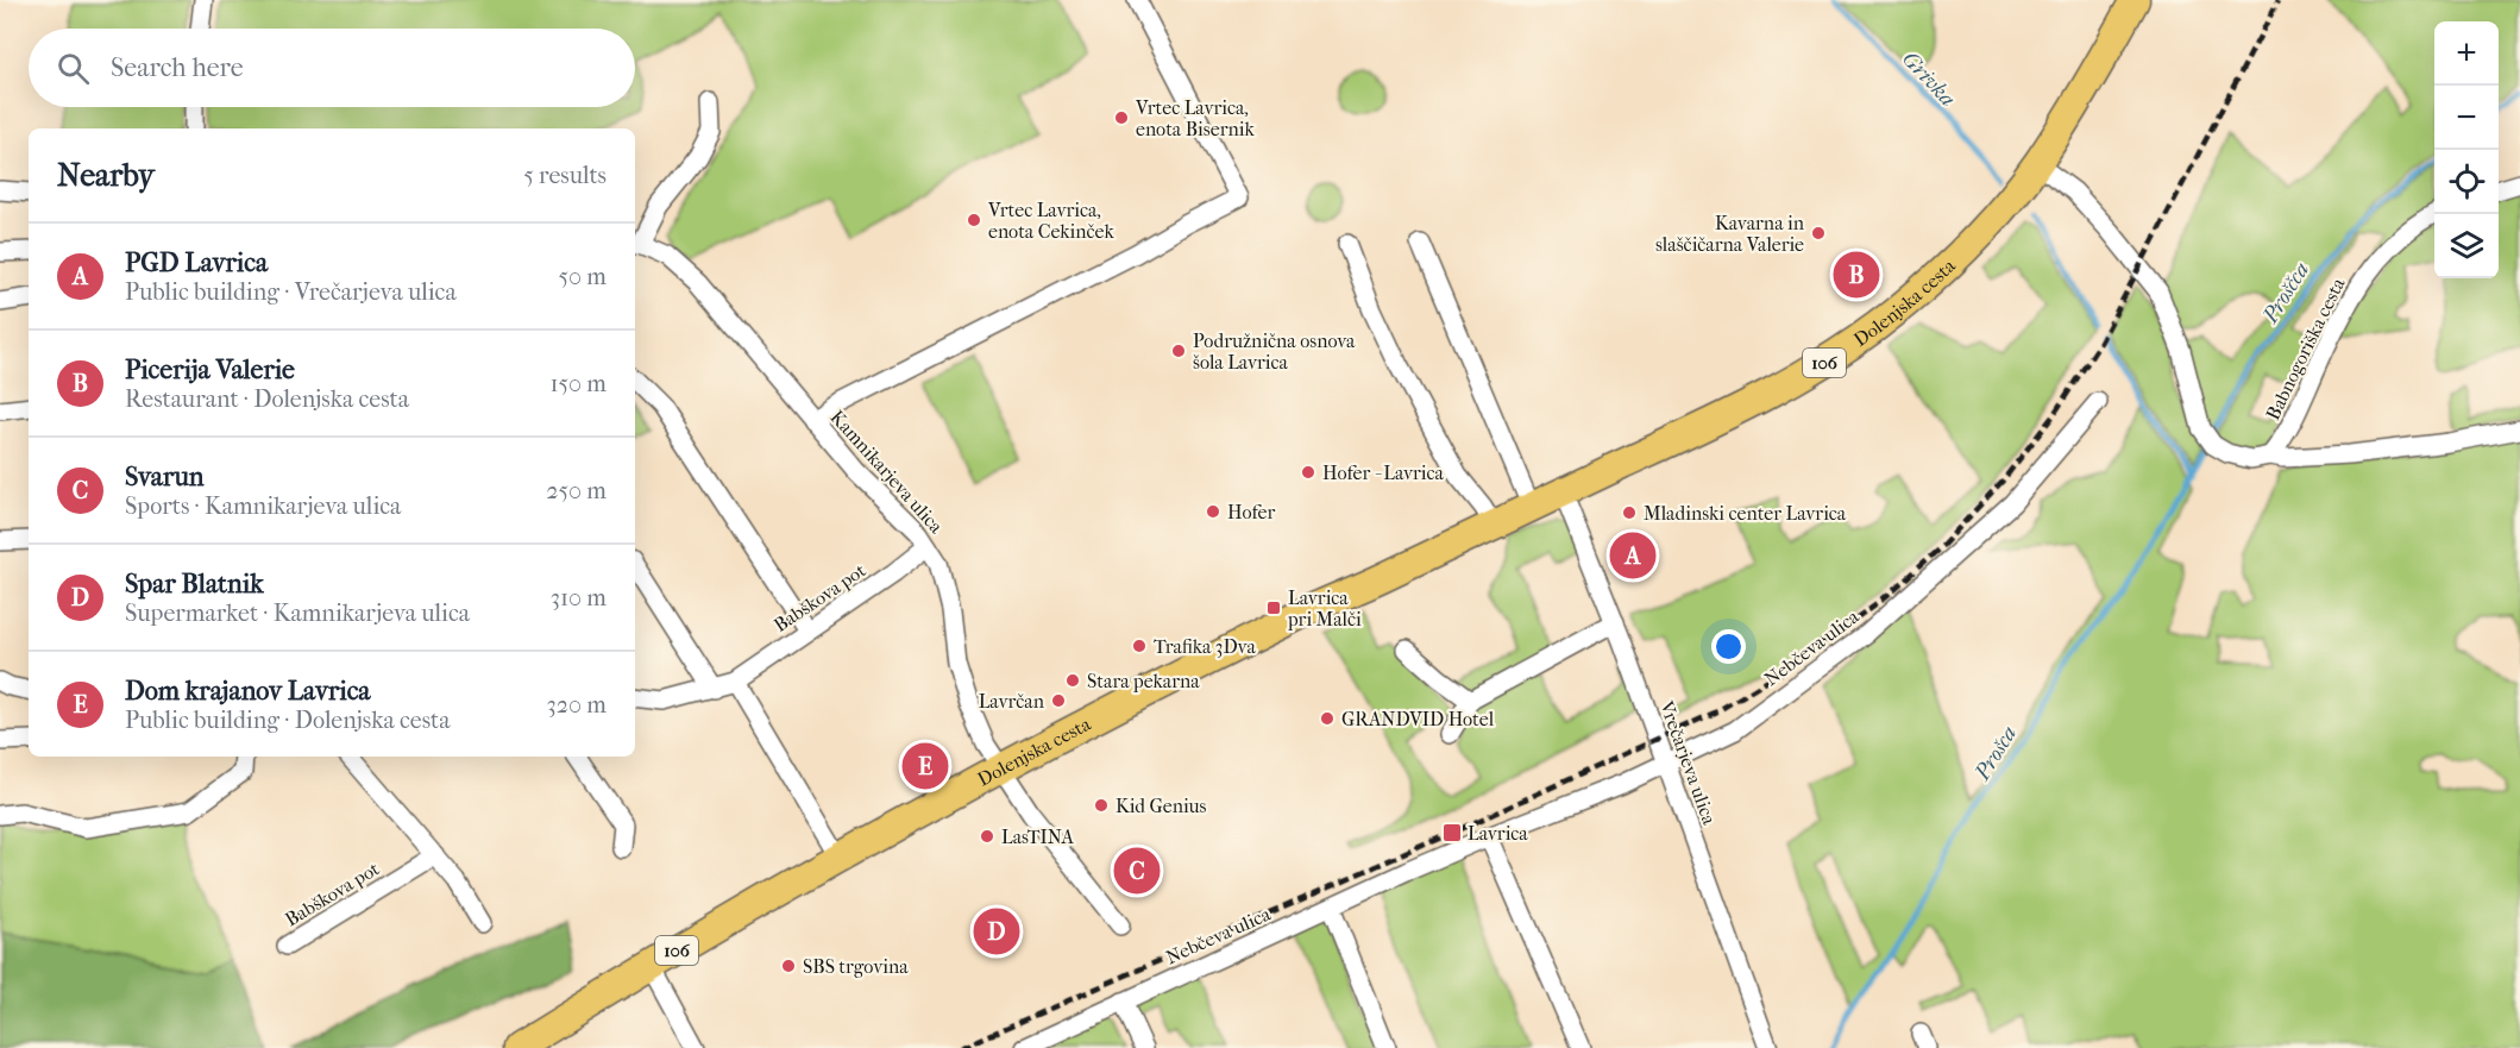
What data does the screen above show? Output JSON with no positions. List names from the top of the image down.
{
  "streets": {
    "main road": ["Dolenjska cesta", "106"],
    "street": [
      "Babnogoriška cesta",
      "Kamnikarjeva ulica",
      "Babškova pot",
      "Nebčeva ulica",
      "Vrečarjeva ulica"
    ]
  },
  "crossings": [
    ["Dolenjska cesta", "Kamnikarjeva ulica"],
    ["Dolenjska cesta", "Vrečarjeva ulica"],
    ["Kamnikarjeva ulica", "Babškova pot"],
    ["Nebčeva ulica", "Vrečarjeva ulica"]
  ],
  "water": ["Grivka", "Proščca", "Prošca"],
  "places": {
    "other": [
      "Vrtec Lavrica, enota Bisernik",
      "Vrtec Lavrica, enota Cekinček",
      "Kavarna in slaščičarna Valerie",
      "Podružnična osnova šola Lavrica",
      "Hofer - Lavrica",
      "Hofer",
      "Mladinski center Lavrica",
      "Trafika 3Dva",
      "Stara pekarna",
      "Lavrčan",
      "GRANDVID Hotel",
      "Kid Genius",
      "LasTINA",
      "SBS trgovina"
    ],
    "transit": ["Lavrica pri Malči", "Lavrica"]
  },
  "page": {
    "map_buttons": ["+", "−"],
    "search": "Search here",
    "heading": ["Nearby", "5 results"],
    "list": [
      {
        "mark": "A",
        "name": "PGD Lavrica",
        "note": "Public building · Vrečarjeva ulica",
        "value": "50 m"
      },
      {
        "mark": "B",
        "name": "Picerija Valerie",
        "note": "Restaurant · Dolenjska cesta",
        "value": "150 m"
      },
      {
        "mark": "C",
        "name": "Svarun",
        "note": "Sports · Kamnikarjeva ulica",
        "value": "250 m"
      },
      {
        "mark": "D",
        "name": "Spar Blatnik",
        "note": "Supermarket · Kamnikarjeva ulica",
        "value": "310 m"
      },
      {
        "mark": "E",
        "name": "Dom krajanov Lavrica",
        "note": "Public building · Dolenjska cesta",
        "value": "320 m"
      }
    ],
    "pins": [
      "B",
      "A",
      "E",
      "C",
      "D"
    ]
  }
}
